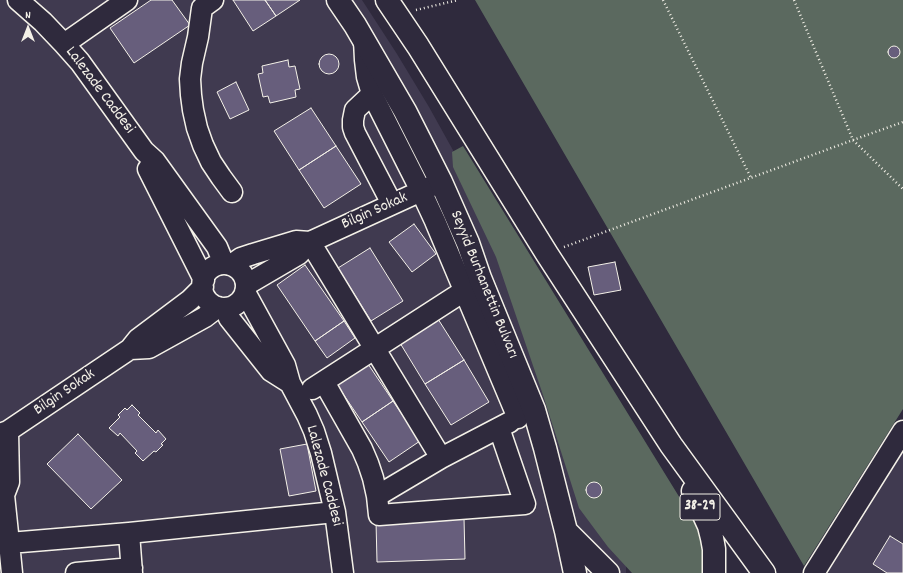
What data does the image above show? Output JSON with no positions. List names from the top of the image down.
{
  "streets": {
    "main road": ["Seyyid Burhanettin Bulvarı", "38-29"],
    "street": ["Lalezade Caddesi", "Bilgin Sokak"]
  },
  "crossings": [
    ["Lalezade Caddesi", "Bilgin Sokak"],
    ["Bilgin Sokak", "Seyyid Burhanettin Bulvarı"]
  ],
  "north": "top"
}
